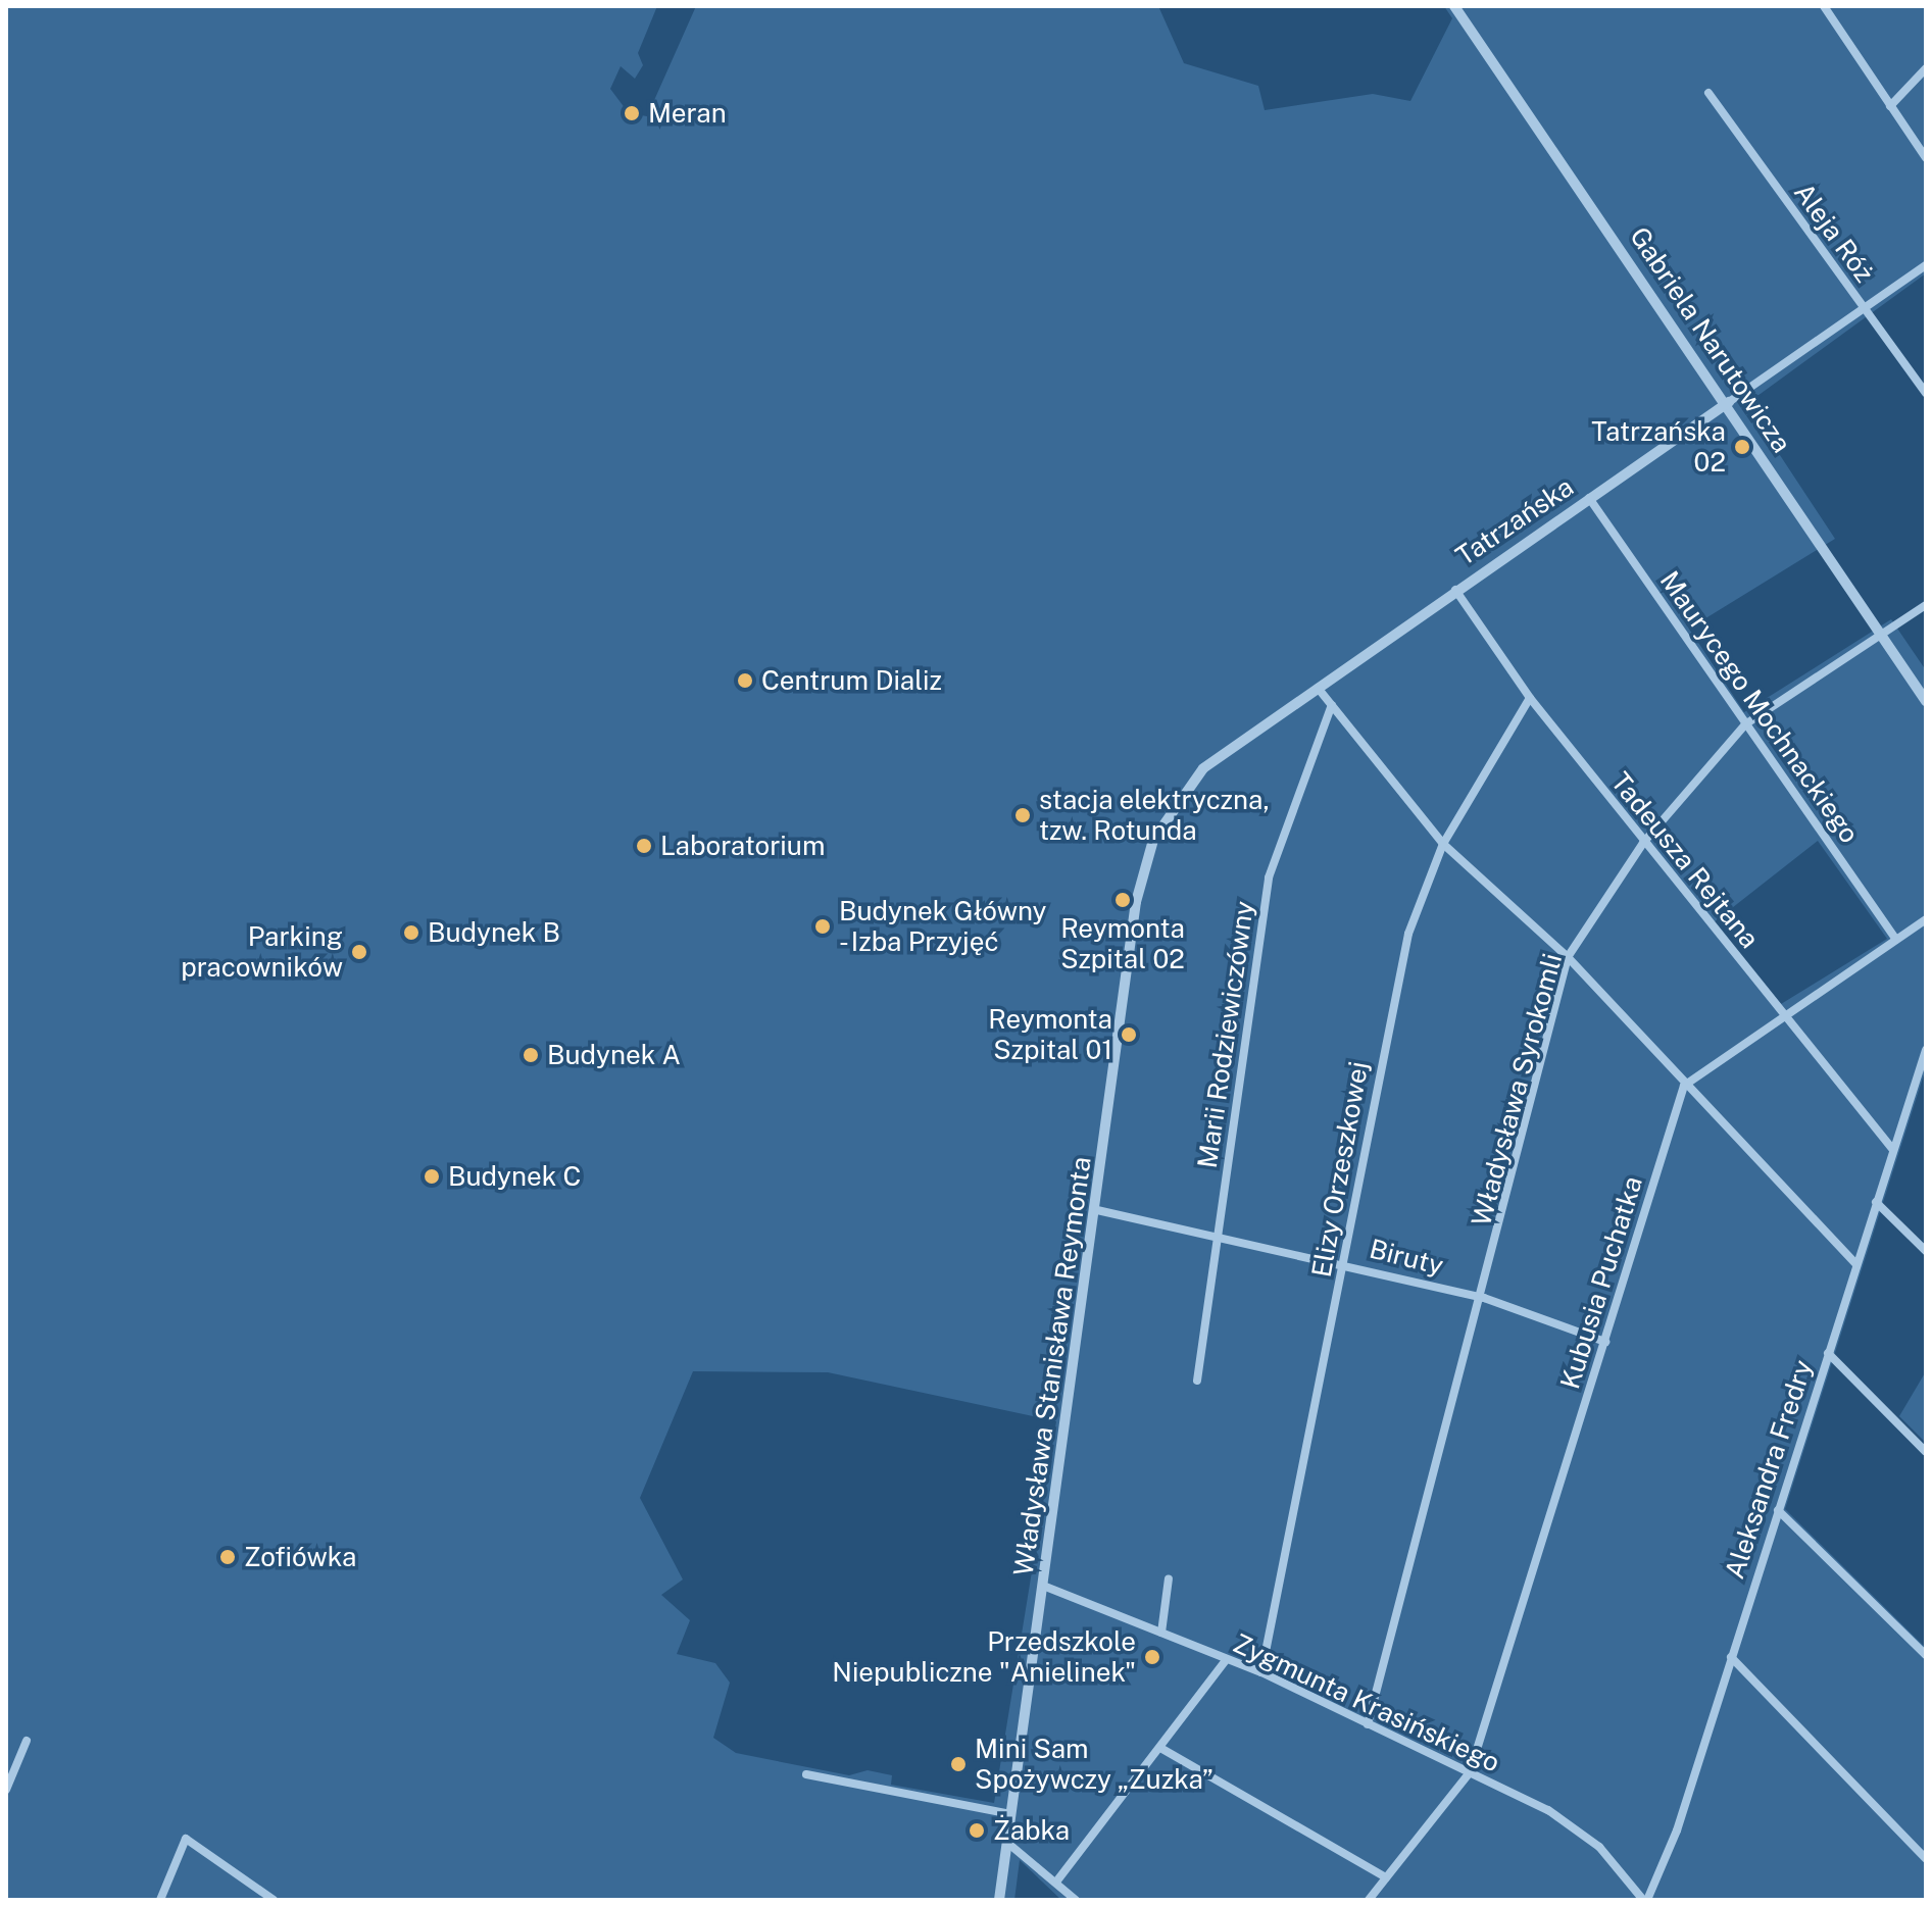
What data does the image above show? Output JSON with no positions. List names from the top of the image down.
{
  "streets": {
    "street": [
      "Aleja Róż",
      "Gabriela Narutowicza",
      "Tatrzańska",
      "Maurycego Mochnackiego",
      "Tadeusza Rejtana",
      "Marii Rodziewiczówny",
      "Władysława Syrokomli",
      "Elizy Orzeszkowej",
      "Biruty",
      "Kubusia Puchatka",
      "Władysława Stanisława Reymonta",
      "Aleksandra Fredry",
      "Zygmunta Krasińskiego"
    ]
  },
  "crossings": [
    ["Aleja Róż", "Tatrzańska"],
    ["Gabriela Narutowicza", "Tatrzańska"],
    ["Gabriela Narutowicza", "Władysława Syrokomli"],
    ["Tatrzańska", "Maurycego Mochnackiego"],
    ["Tatrzańska", "Tadeusza Rejtana"],
    ["Tatrzańska", "Władysława Stanisława Reymonta"],
    ["Maurycego Mochnackiego", "Władysława Syrokomli"],
    ["Tadeusza Rejtana", "Władysława Syrokomli"],
    ["Tadeusza Rejtana", "Elizy Orzeszkowej"],
    ["Tadeusza Rejtana", "Aleksandra Fredry"],
    ["Marii Rodziewiczówny", "Biruty"],
    ["Władysława Syrokomli", "Biruty"],
    ["Władysława Syrokomli", "Zygmunta Krasińskiego"],
    ["Elizy Orzeszkowej", "Biruty"],
    ["Elizy Orzeszkowej", "Zygmunta Krasińskiego"],
    ["Biruty", "Kubusia Puchatka"],
    ["Biruty", "Władysława Stanisława Reymonta"],
    ["Kubusia Puchatka", "Zygmunta Krasińskiego"],
    ["Władysława Stanisława Reymonta", "Zygmunta Krasińskiego"],
    ["Aleksandra Fredry", "Zygmunta Krasińskiego"]
  ],
  "places": [
    "Meran",
    "Tatrzańska 02",
    "Centrum Dializ",
    "stacja elektryczna, tzw. Rotunda",
    "Laboratorium",
    "Reymonta Szpital 02",
    "Budynek Główny - Izba Przyjęć",
    "Budynek B",
    "Parking pracowników",
    "Reymonta Szpital 01",
    "Budynek A",
    "Budynek C",
    "Zofiówka",
    "Przedszkole Niepubliczne \"Anielinek\"",
    "Mini Sam Spożywczy „Zuzka”",
    "Żabka"
  ]
}
